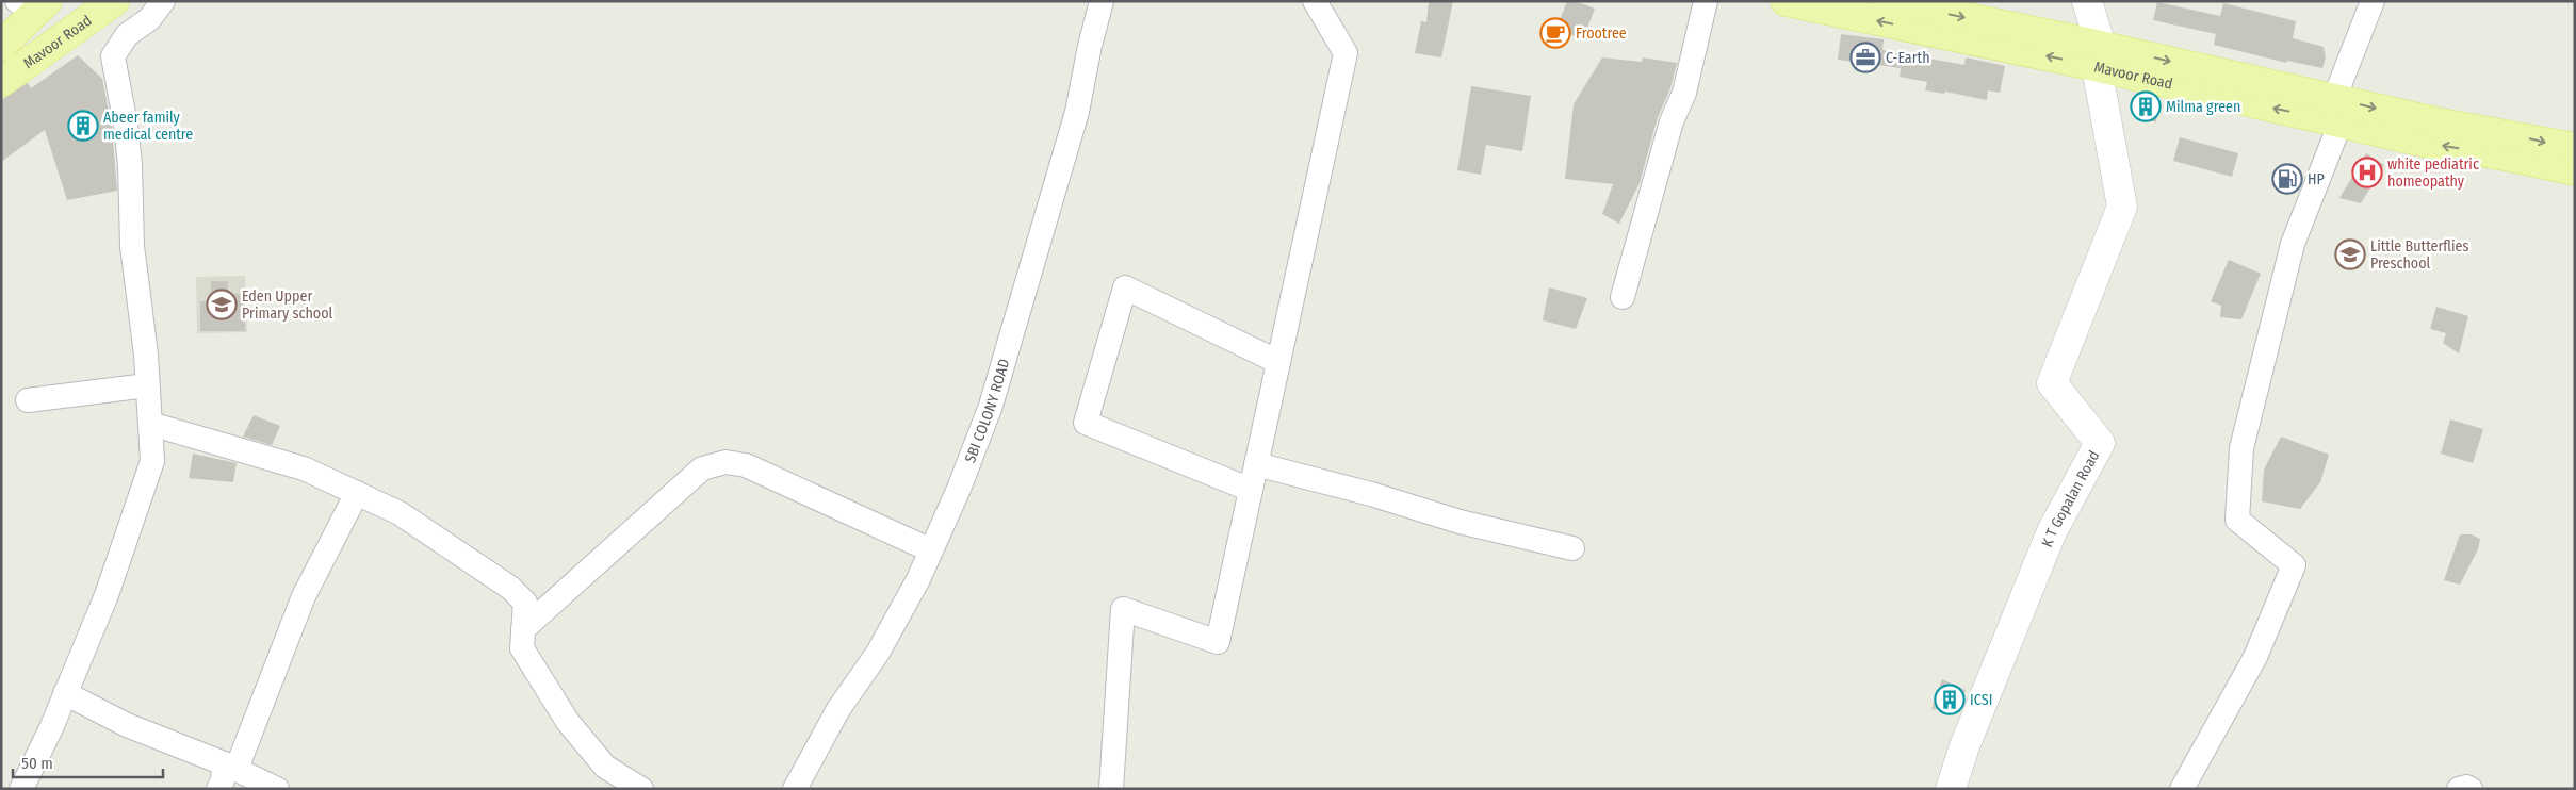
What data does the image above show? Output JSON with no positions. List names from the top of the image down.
{
  "streets": {
    "main road": ["Mavoor Road"],
    "street": ["SBI COLONY ROAD", "K T Gopalan Road"]
  },
  "crossings": [
    ["Mavoor Road", "K T Gopalan Road"]
  ],
  "places": {
    "cafe": ["Frootree"],
    "office": ["C-Earth"],
    "building": ["Milma green", "Abeer family medical centre", "ICSI"],
    "hospital": ["white pediatric homeopathy"],
    "fuel station": ["HP"],
    "school or university": ["Little Butterflies Preschool", "Eden Upper Primary school"]
  },
  "scale_bar": "50 m"
}
